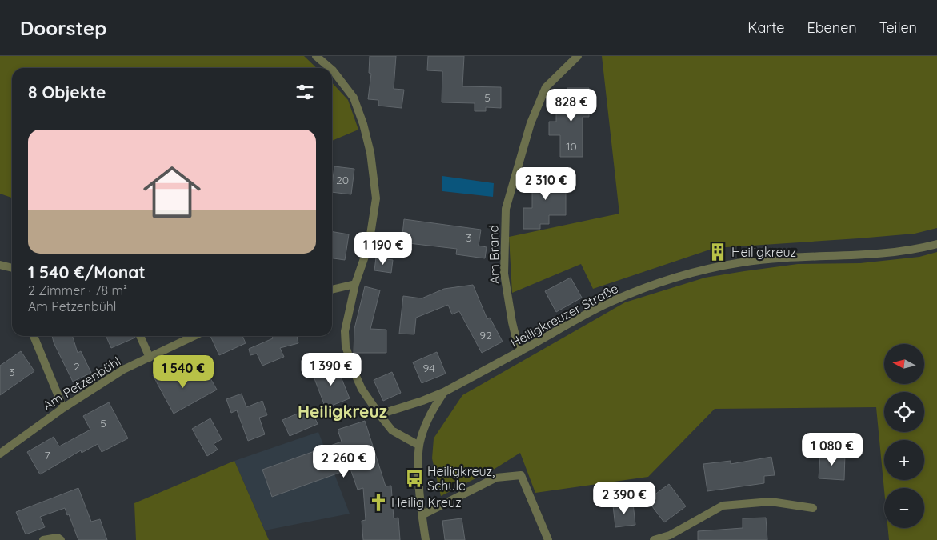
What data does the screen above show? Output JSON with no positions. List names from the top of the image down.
{
  "streets": {
    "street": ["Am Brand", "Heiligkreuzer Straße", "Am Petzenbühl"]
  },
  "crossings": [
    ["Am Brand", "Heiligkreuzer Straße"]
  ],
  "districts": ["Heiligkreuz"],
  "places": {
    "building": ["Heiligkreuz"],
    "bus stop": ["Heiligkreuz, Schule"],
    "church": ["Heilig Kreuz"]
  },
  "house_numbers": [
    "5",
    "10",
    "20",
    "3",
    "92",
    "2",
    "94",
    "3",
    "5",
    "7"
  ],
  "north": "left",
  "page": {
    "header": "Doorstep",
    "nav": ["Karte", "Ebenen", "Teilen"],
    "heading": "8 Objekte",
    "price": [
      "828 €",
      "2 310 €",
      "1 190 €",
      "1 390 €",
      "1 540 €",
      "1 080 €",
      "2 260 €",
      "2 390 €"
    ],
    "list": [
      {
        "name": "1 540 €/Monat",
        "note": "2 Zimmer · 78 m² · Am Petzenbühl"
      }
    ],
    "map_buttons": ["+", "−"]
  }
}
